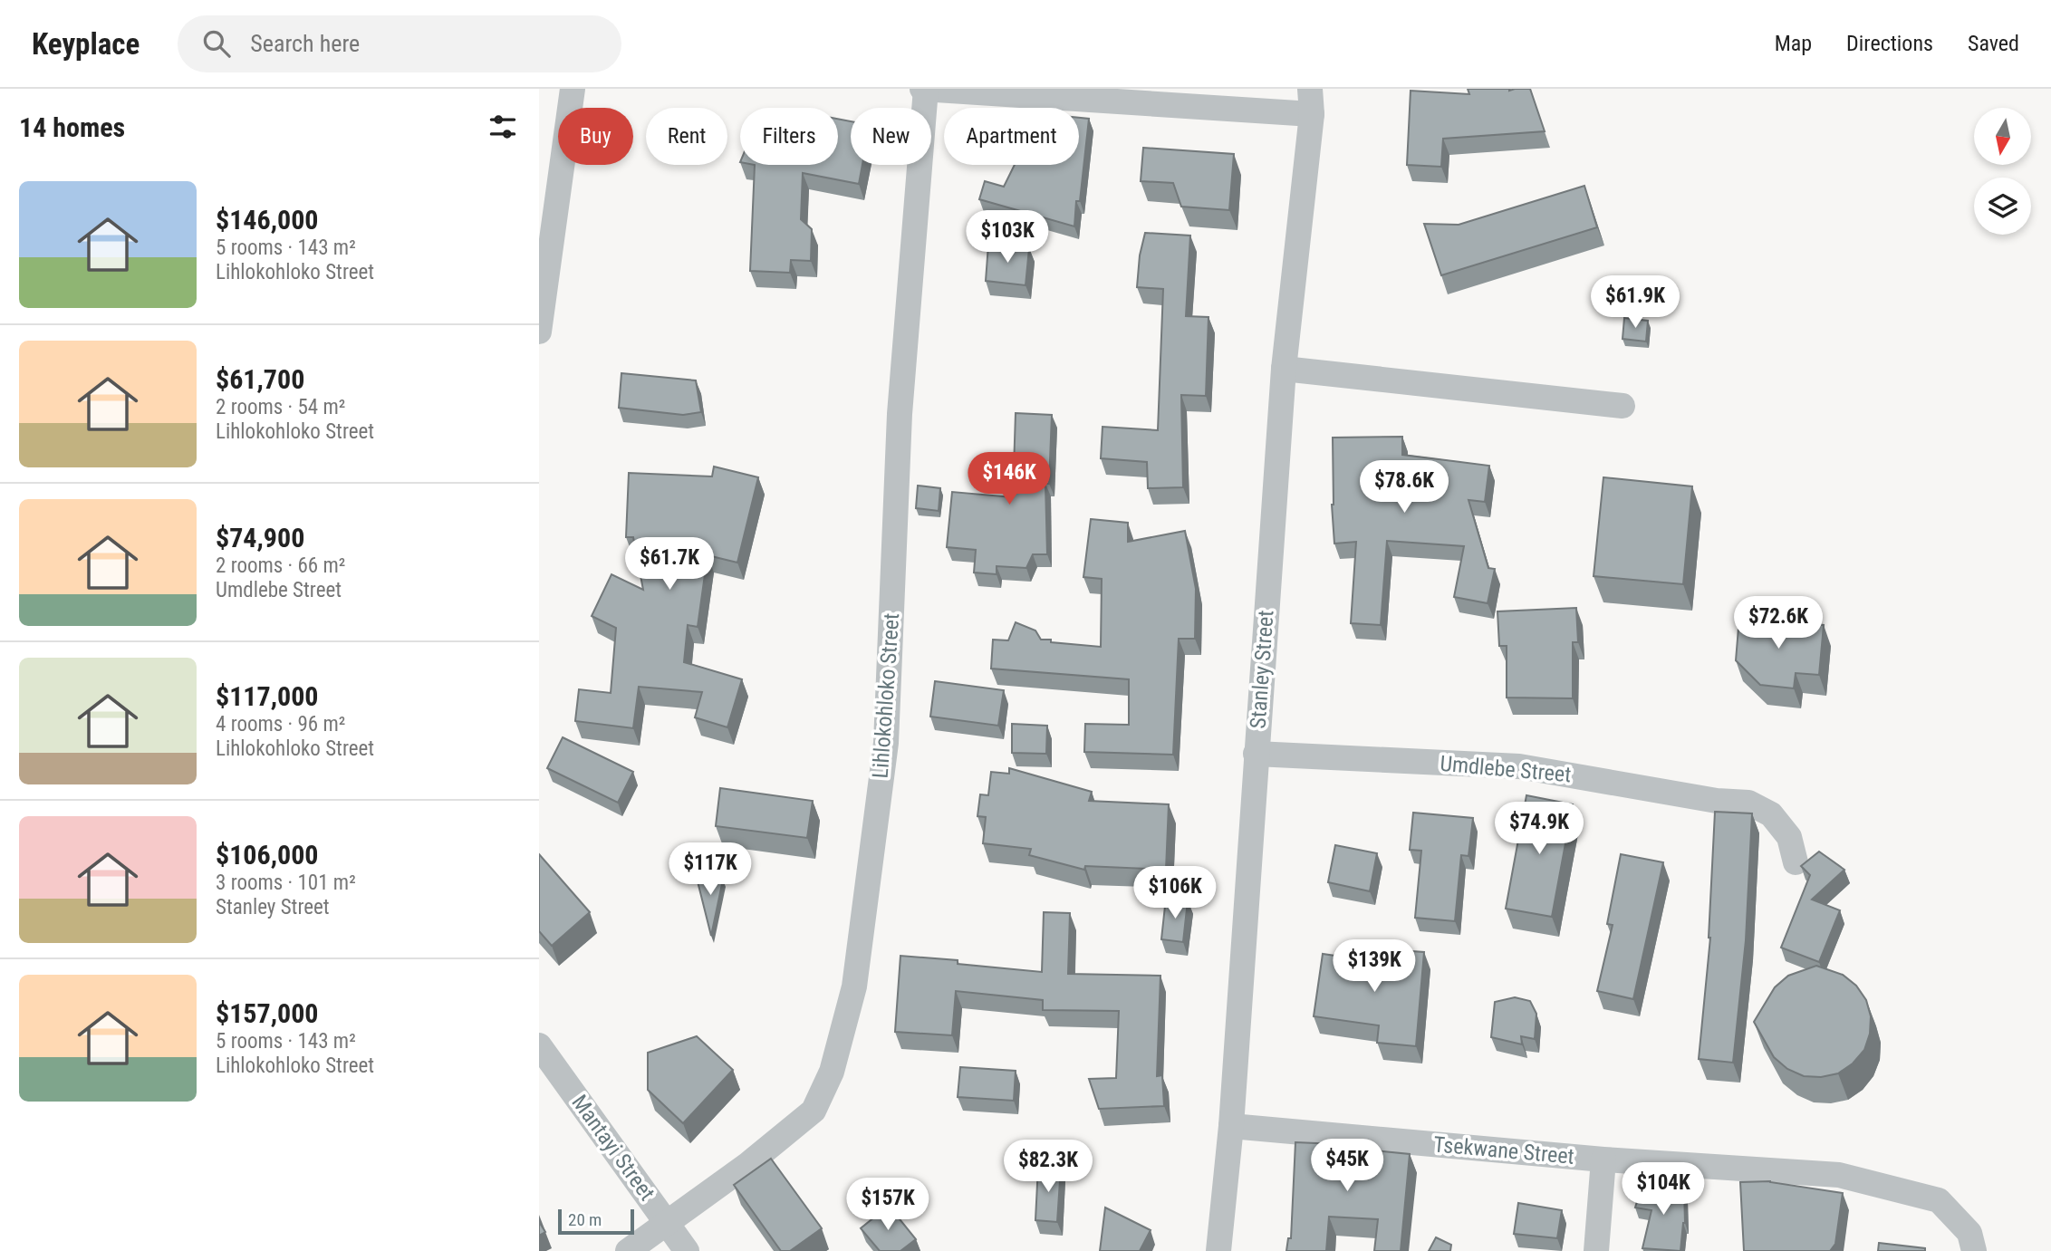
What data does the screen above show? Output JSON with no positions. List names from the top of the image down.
{
  "streets": {
    "street": [
      "Stanley Street",
      "Lihlokohloko Street",
      "Umdlebe Street",
      "Mantayi Street",
      "Tsekwane Street"
    ]
  },
  "crossings": [
    ["Stanley Street", "Umdlebe Street"],
    ["Stanley Street", "Tsekwane Street"],
    ["Lihlokohloko Street", "Mantayi Street"]
  ],
  "scale_bar": "20 m",
  "north": "bottom",
  "page": {
    "header": "Keyplace",
    "search": "Search here",
    "nav": ["Map", "Directions", "Saved"],
    "heading": "14 homes",
    "chip": [
      "Buy",
      "Rent",
      "Filters",
      "New",
      "Apartment"
    ],
    "list": [
      {
        "name": "$146,000",
        "note": "5 rooms · 143 m² · Lihlokohloko Street"
      },
      {
        "name": "$61,700",
        "note": "2 rooms · 54 m² · Lihlokohloko Street"
      },
      {
        "name": "$74,900",
        "note": "2 rooms · 66 m² · Umdlebe Street"
      },
      {
        "name": "$117,000",
        "note": "4 rooms · 96 m² · Lihlokohloko Street"
      },
      {
        "name": "$106,000",
        "note": "3 rooms · 101 m² · Stanley Street"
      },
      {
        "name": "$157,000",
        "note": "5 rooms · 143 m² · Lihlokohloko Street"
      }
    ],
    "price": [
      "$103K",
      "$61.9K",
      "$146K",
      "$78.6K",
      "$61.7K",
      "$72.6K",
      "$74.9K",
      "$117K",
      "$106K",
      "$139K",
      "$45K",
      "$82.3K",
      "$104K",
      "$157K"
    ],
    "scale": "20 m"
  }
}
